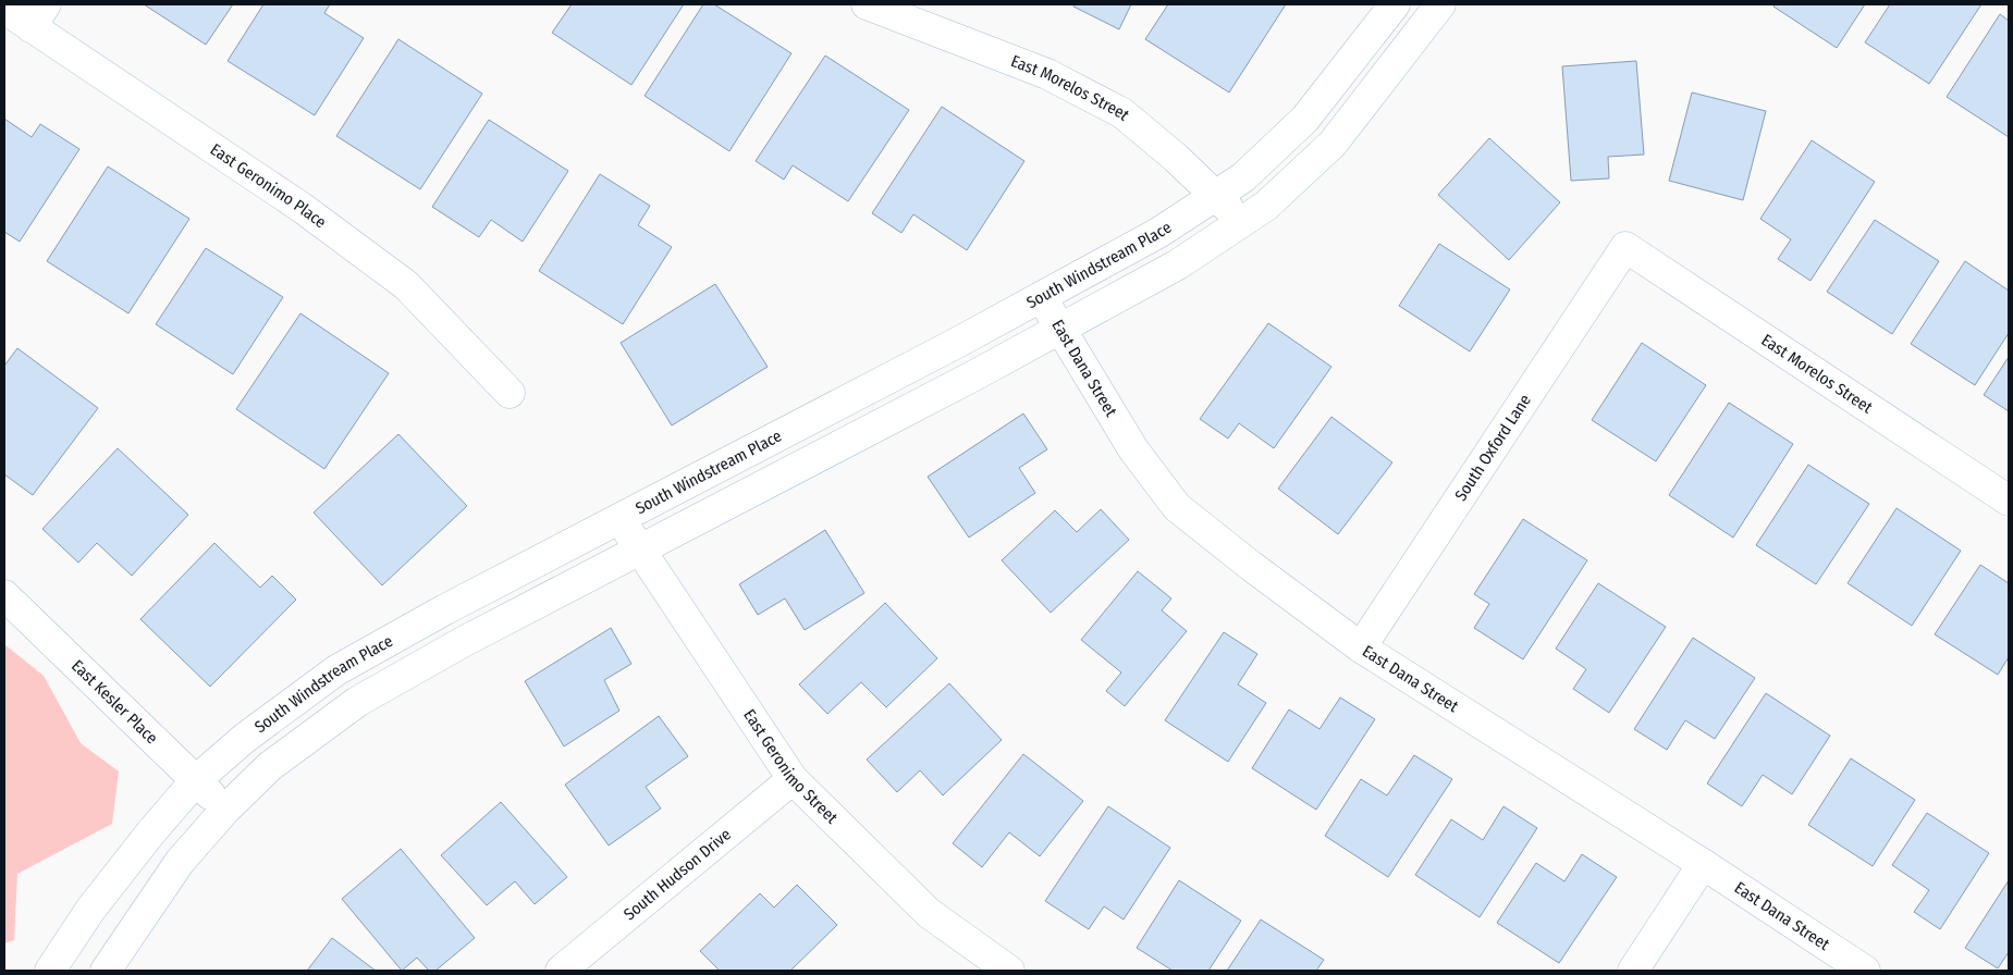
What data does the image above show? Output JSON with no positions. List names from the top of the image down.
{
  "streets": {
    "street": [
      "East Morelos Street",
      "East Geronimo Place",
      "South Windstream Place",
      "East Dana Street",
      "South Oxford Lane",
      "East Kesler Place",
      "East Geronimo Street",
      "South Hudson Drive"
    ]
  },
  "crossings": [
    ["East Morelos Street", "South Windstream Place"],
    ["East Morelos Street", "South Oxford Lane"],
    ["South Windstream Place", "East Dana Street"],
    ["South Windstream Place", "East Kesler Place"],
    ["South Windstream Place", "East Geronimo Street"],
    ["East Dana Street", "South Oxford Lane"],
    ["East Geronimo Street", "South Hudson Drive"]
  ]
}
